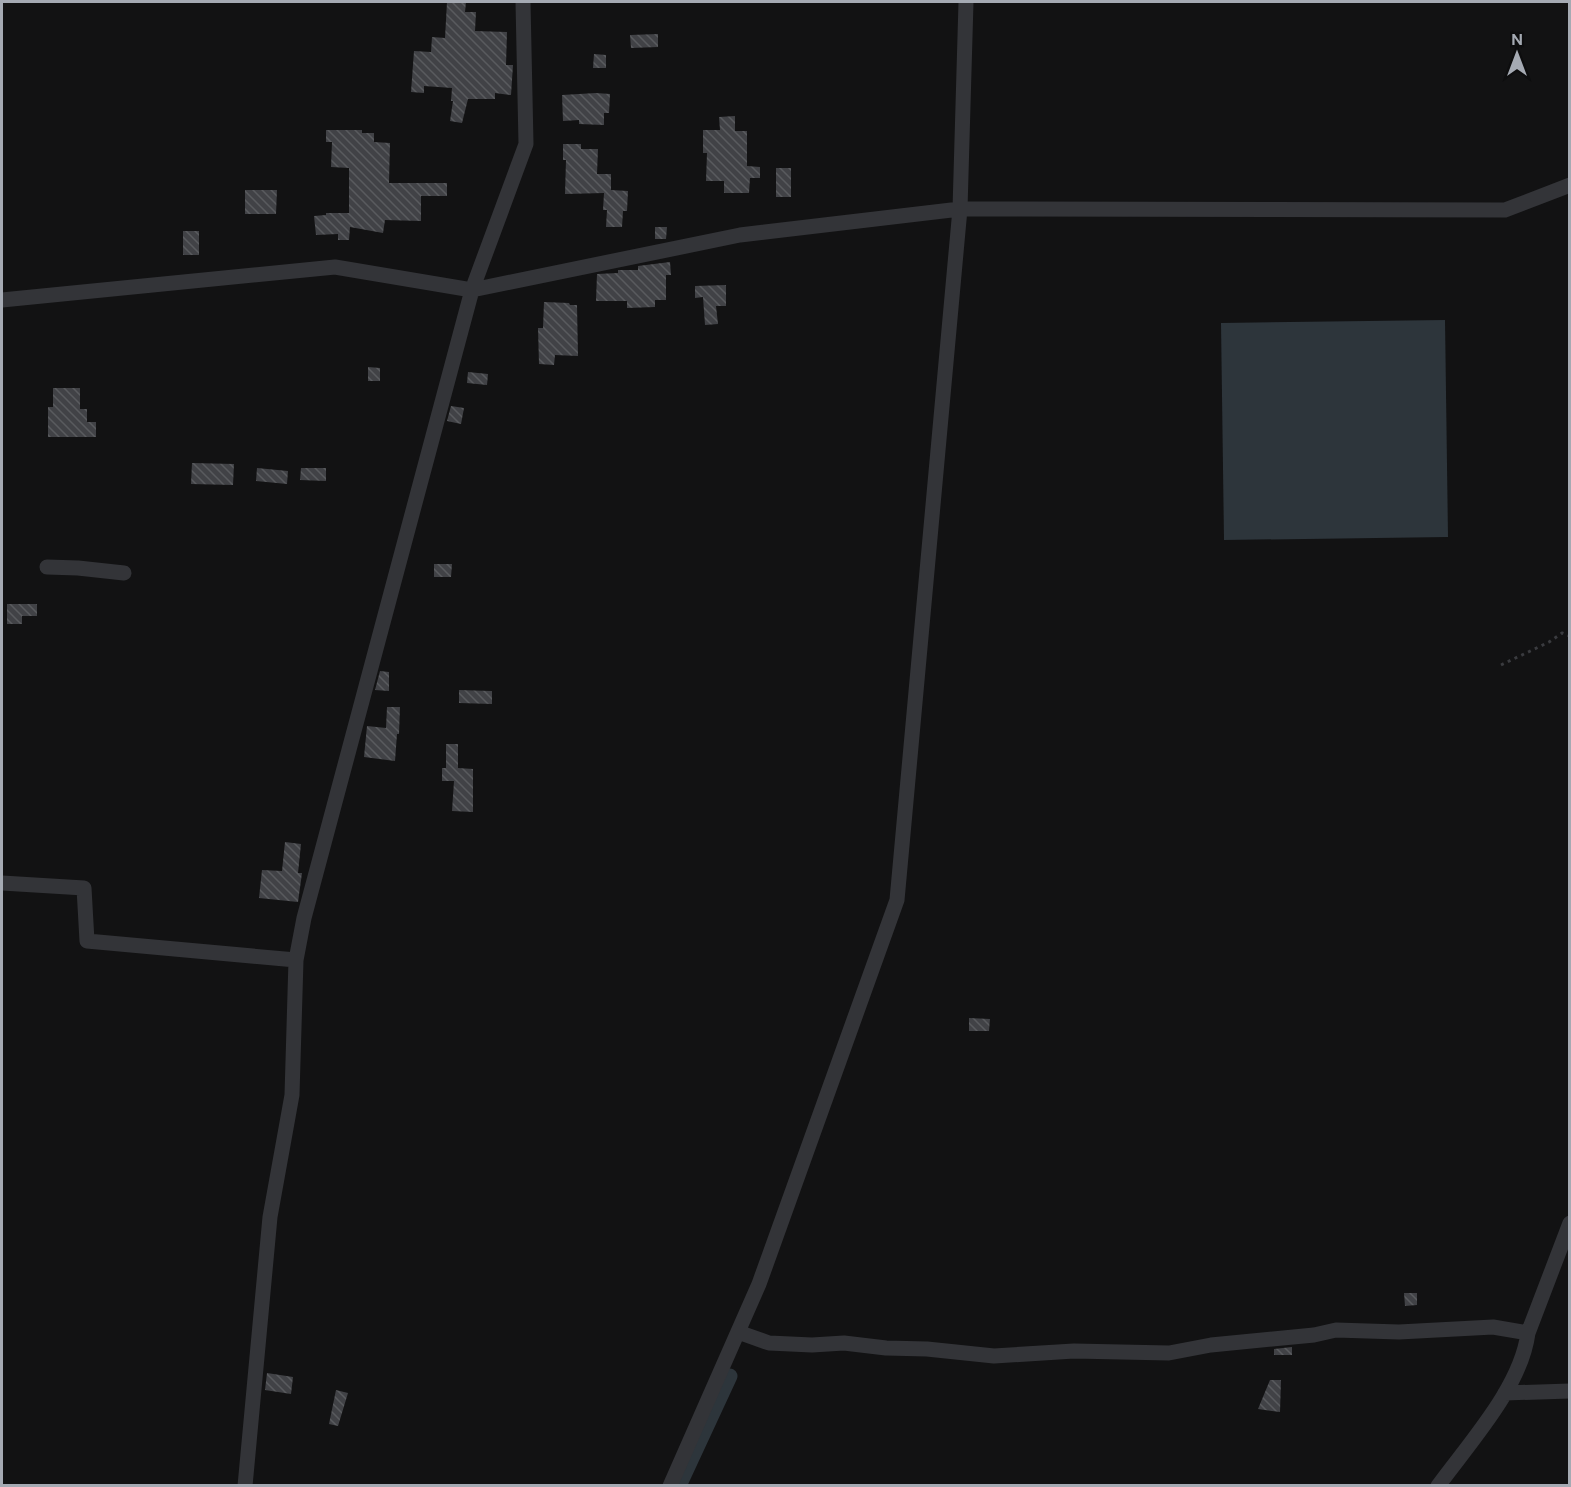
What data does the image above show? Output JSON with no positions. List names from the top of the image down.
{
  "north": "top"
}
